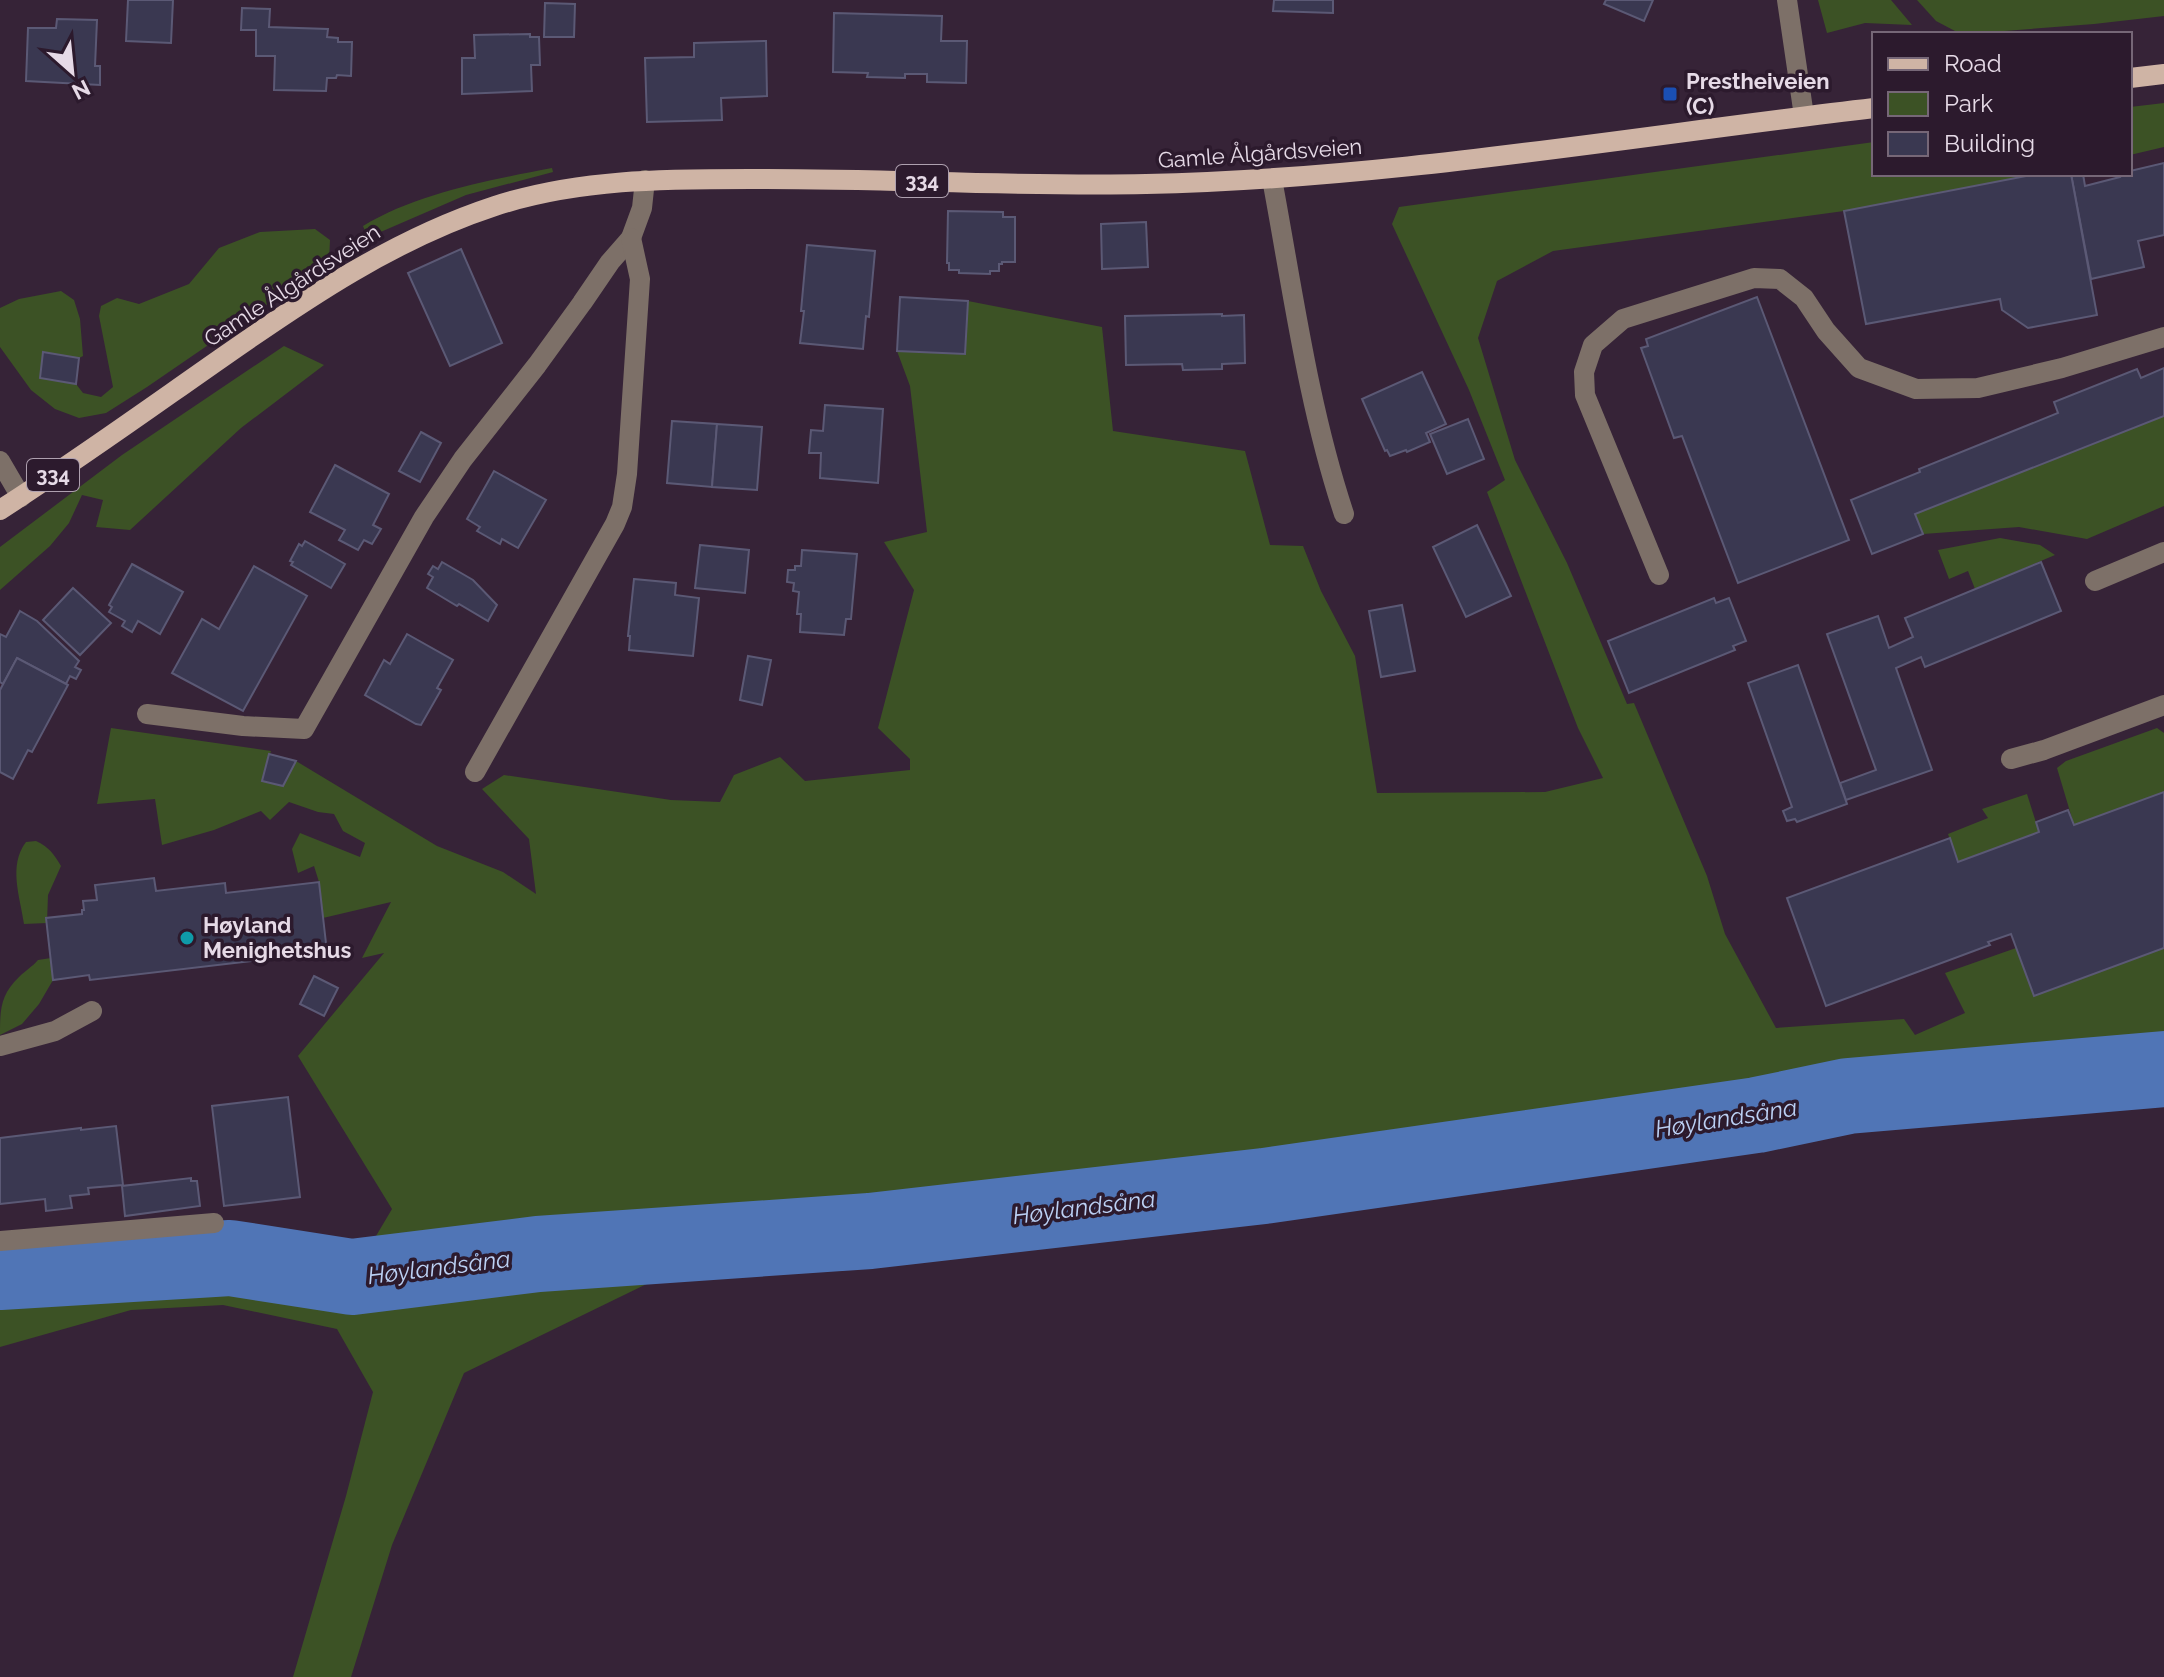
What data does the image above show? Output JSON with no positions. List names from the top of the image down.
{
  "streets": {
    "main road": ["Gamle Ålgårdsveien", "334"]
  },
  "water": ["Høylandsåna"],
  "places": {
    "transit": ["Prestheiveien (C)"],
    "other": ["Høyland Menighetshus"]
  },
  "legend": ["Road", "Park", "Building"],
  "north": "bottom right"
}
